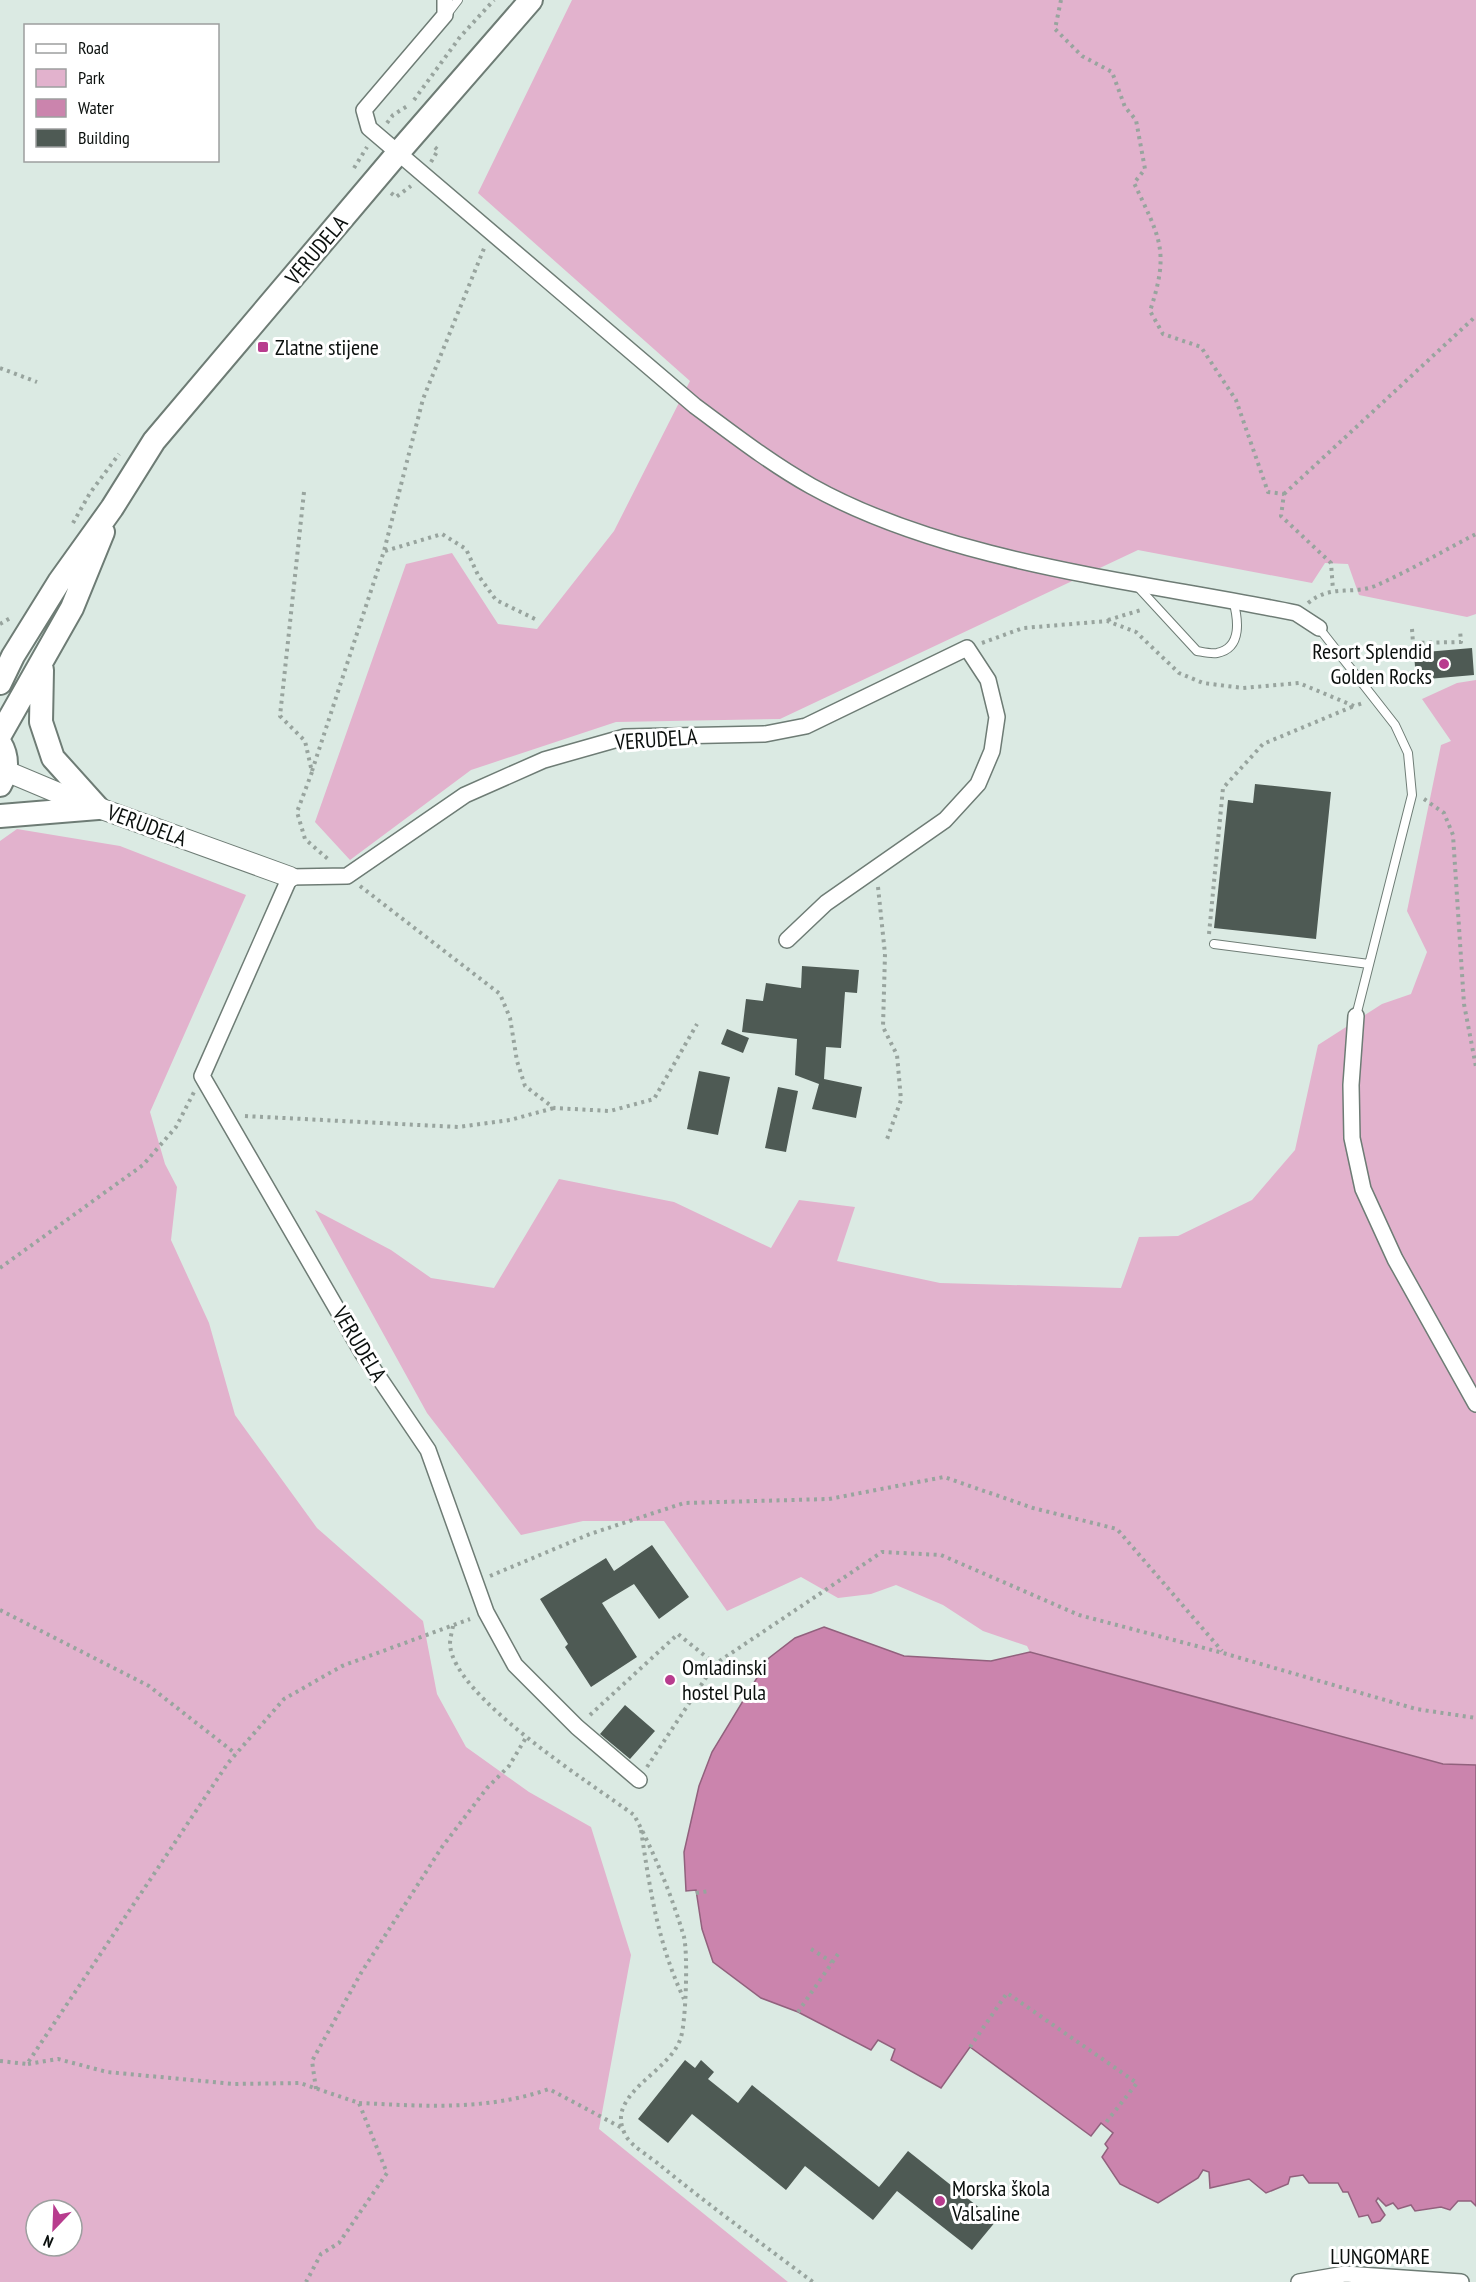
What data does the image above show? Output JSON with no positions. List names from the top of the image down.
{
  "streets": {
    "main road": ["VERUDELA"],
    "street": ["LUNGOMARE"]
  },
  "places": {
    "transit": ["Zlatne stijene"],
    "other": ["Resort Splendid Golden Rocks", "Omladinski hostel Pula", "Morska škola Valsaline"]
  },
  "legend": [
    "Road",
    "Park",
    "Water",
    "Building"
  ],
  "north": "bottom left"
}
